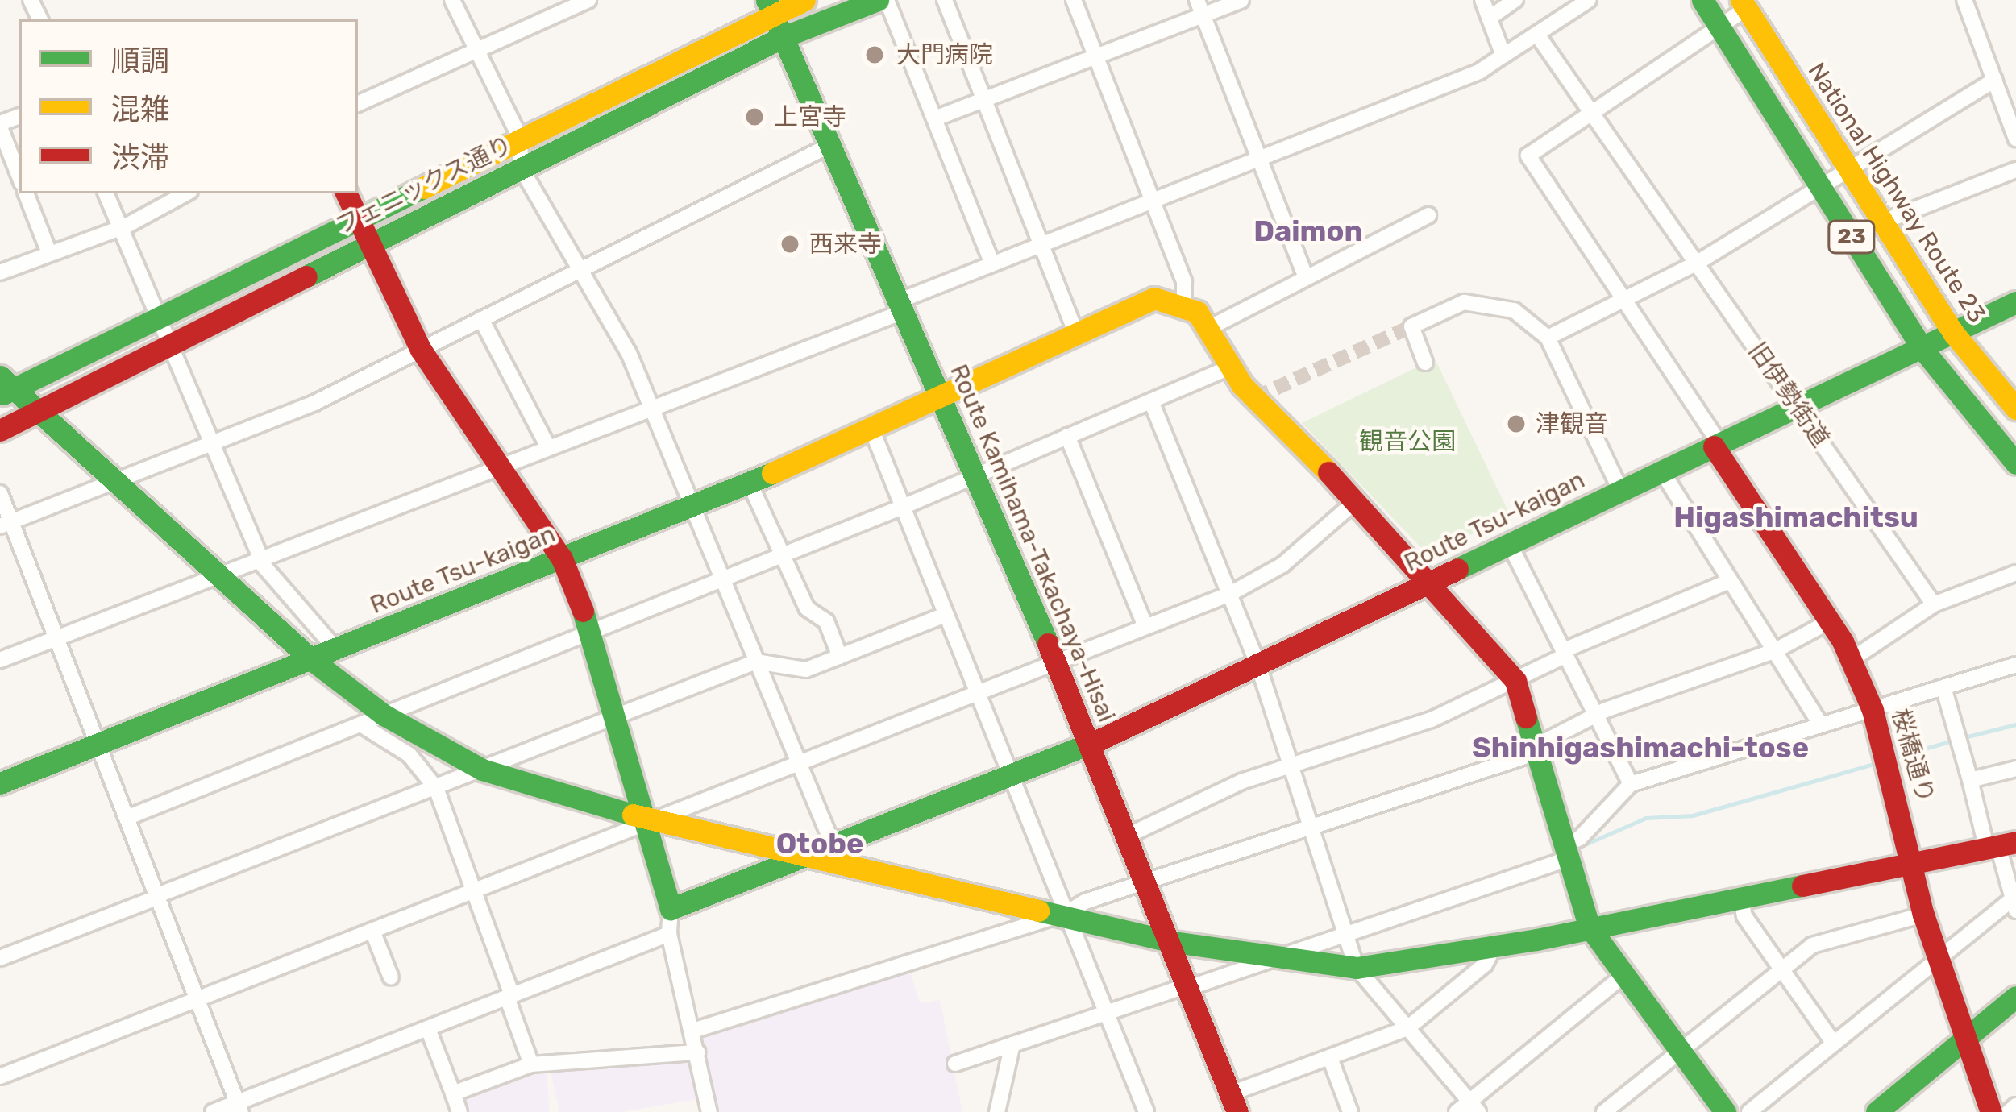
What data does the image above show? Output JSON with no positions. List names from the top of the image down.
{
  "streets": {
    "main road": [
      "フェニックス通り",
      "National Highway Route 23",
      "23",
      "Route Tsu-kaigan",
      "Route Kamihama-Takachaya-Hisai",
      "桜橋通り"
    ],
    "street": ["旧伊勢街道"]
  },
  "crossings": [
    ["フェニックス通り", "Route Kamihama-Takachaya-Hisai"],
    ["National Highway Route 23", "Route Tsu-kaigan"],
    ["23", "Route Tsu-kaigan"],
    ["旧伊勢街道", "Route Tsu-kaigan"],
    ["Route Tsu-kaigan", "Route Kamihama-Takachaya-Hisai"],
    ["Route Tsu-kaigan", "桜橋通り"]
  ],
  "districts": [
    "Daimon",
    "Higashimachitsu",
    "Shinhigashimachi-tose",
    "Otobe"
  ],
  "parks": ["観音公園"],
  "places": [
    "大門病院",
    "上宮寺",
    "西来寺",
    "津観音"
  ],
  "legend": ["順調", "混雑", "渋滞"]
}
